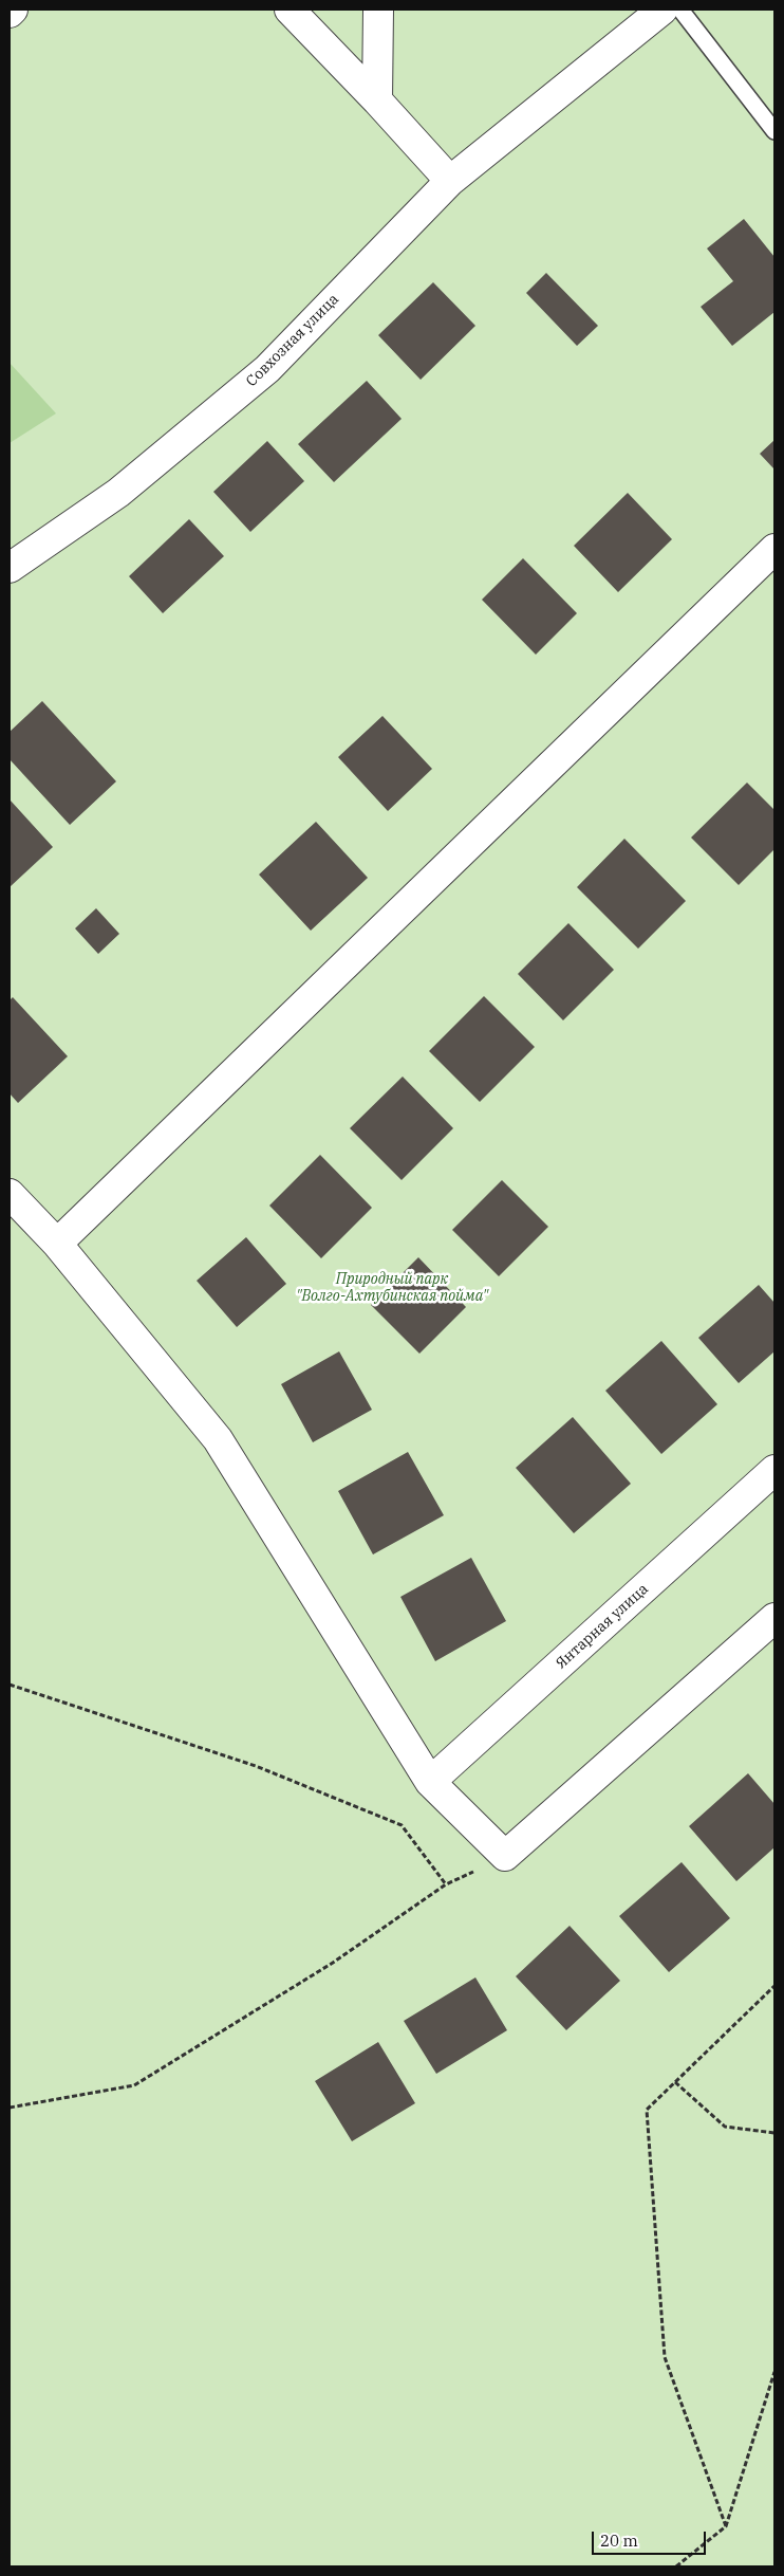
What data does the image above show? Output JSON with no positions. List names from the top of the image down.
{
  "streets": {
    "street": ["Совхозная улица", "Янтарная улица"]
  },
  "parks": ["Природный парк \"Волго-Ахтубинская пойма\""],
  "scale_bar": "20 m"
}
